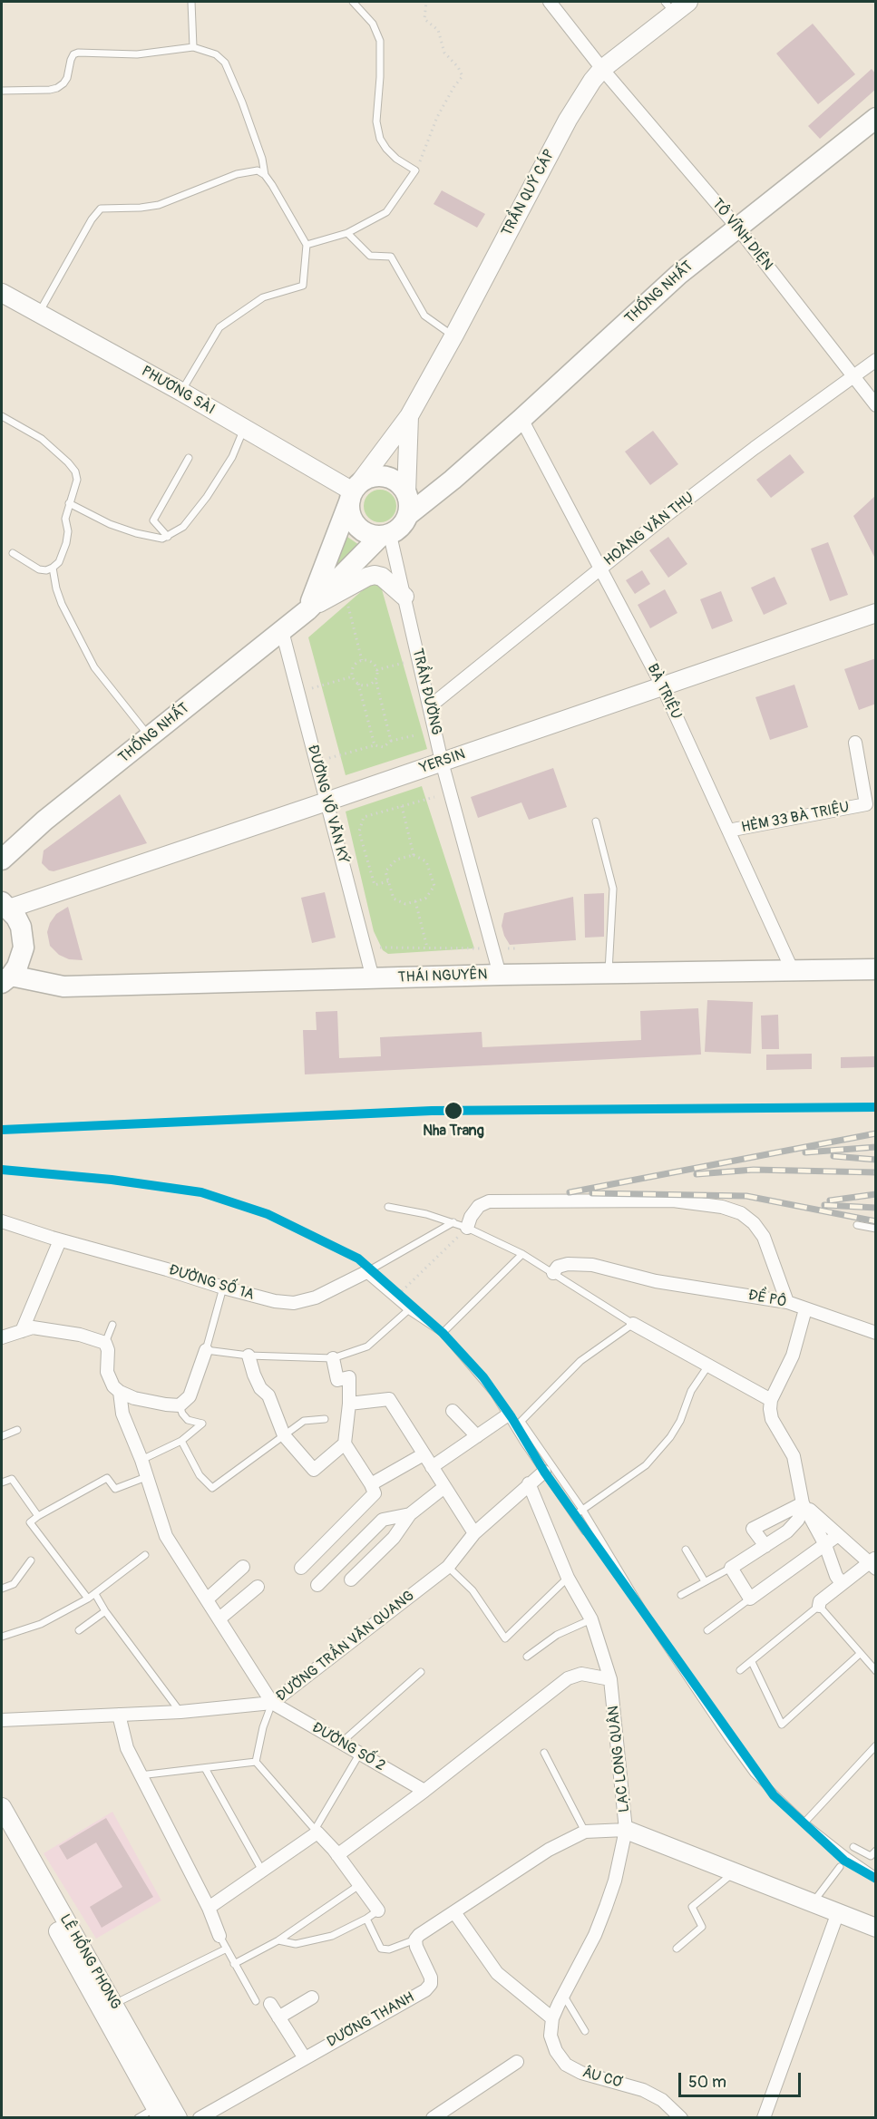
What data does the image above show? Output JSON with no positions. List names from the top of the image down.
{
  "streets": {
    "main road": ["THỐNG NHẤT", "THÁI NGUYÊN"],
    "street": [
      "TRẦN QUÝ CÁP",
      "TÔ VĨNH DIỆN",
      "PHƯƠNG SÀI",
      "HOÀNG VĂN THỤ",
      "TRẦN ĐƯỜNG",
      "BÀ TRIỆU",
      "YERSIN",
      "ĐƯỜNG VÕ VĂN KÝ",
      "HẺM 33 BÀ TRIỆU",
      "ĐƯỜNG SỐ 1A",
      "ĐỀ PÔ",
      "ĐƯỜNG TRẦN VĂN QUANG",
      "ĐƯỜNG SỐ 2",
      "LẠC LONG QUÂN",
      "LÊ HỒNG PHONG",
      "DƯƠNG THANH",
      "ÂU CƠ"
    ]
  },
  "crossings": [
    ["TRẦN QUÝ CÁP", "TÔ VĨNH DIỆN"],
    ["TRẦN QUÝ CÁP", "THỐNG NHẤT"],
    ["TRẦN QUÝ CÁP", "PHƯƠNG SÀI"],
    ["TRẦN QUÝ CÁP", "TRẦN ĐƯỜNG"],
    ["TÔ VĨNH DIỆN", "THỐNG NHẤT"],
    ["TÔ VĨNH DIỆN", "HOÀNG VĂN THỤ"],
    ["THỐNG NHẤT", "PHƯƠNG SÀI"],
    ["THỐNG NHẤT", "TRẦN ĐƯỜNG"],
    ["THỐNG NHẤT", "BÀ TRIỆU"],
    ["THỐNG NHẤT", "ĐƯỜNG VÕ VĂN KÝ"],
    ["PHƯƠNG SÀI", "TRẦN ĐƯỜNG"],
    ["HOÀNG VĂN THỤ", "TRẦN ĐƯỜNG"],
    ["HOÀNG VĂN THỤ", "BÀ TRIỆU"],
    ["TRẦN ĐƯỜNG", "YERSIN"],
    ["TRẦN ĐƯỜNG", "THÁI NGUYÊN"],
    ["BÀ TRIỆU", "YERSIN"],
    ["BÀ TRIỆU", "HẺM 33 BÀ TRIỆU"],
    ["BÀ TRIỆU", "THÁI NGUYÊN"],
    ["YERSIN", "ĐƯỜNG VÕ VĂN KÝ"],
    ["ĐƯỜNG VÕ VĂN KÝ", "THÁI NGUYÊN"],
    ["ĐƯỜNG TRẦN VĂN QUANG", "ĐƯỜNG SỐ 2"],
    ["ĐƯỜNG TRẦN VĂN QUANG", "LẠC LONG QUÂN"]
  ],
  "places": ["Nha Trang"],
  "scale_bar": "50 m"
}
